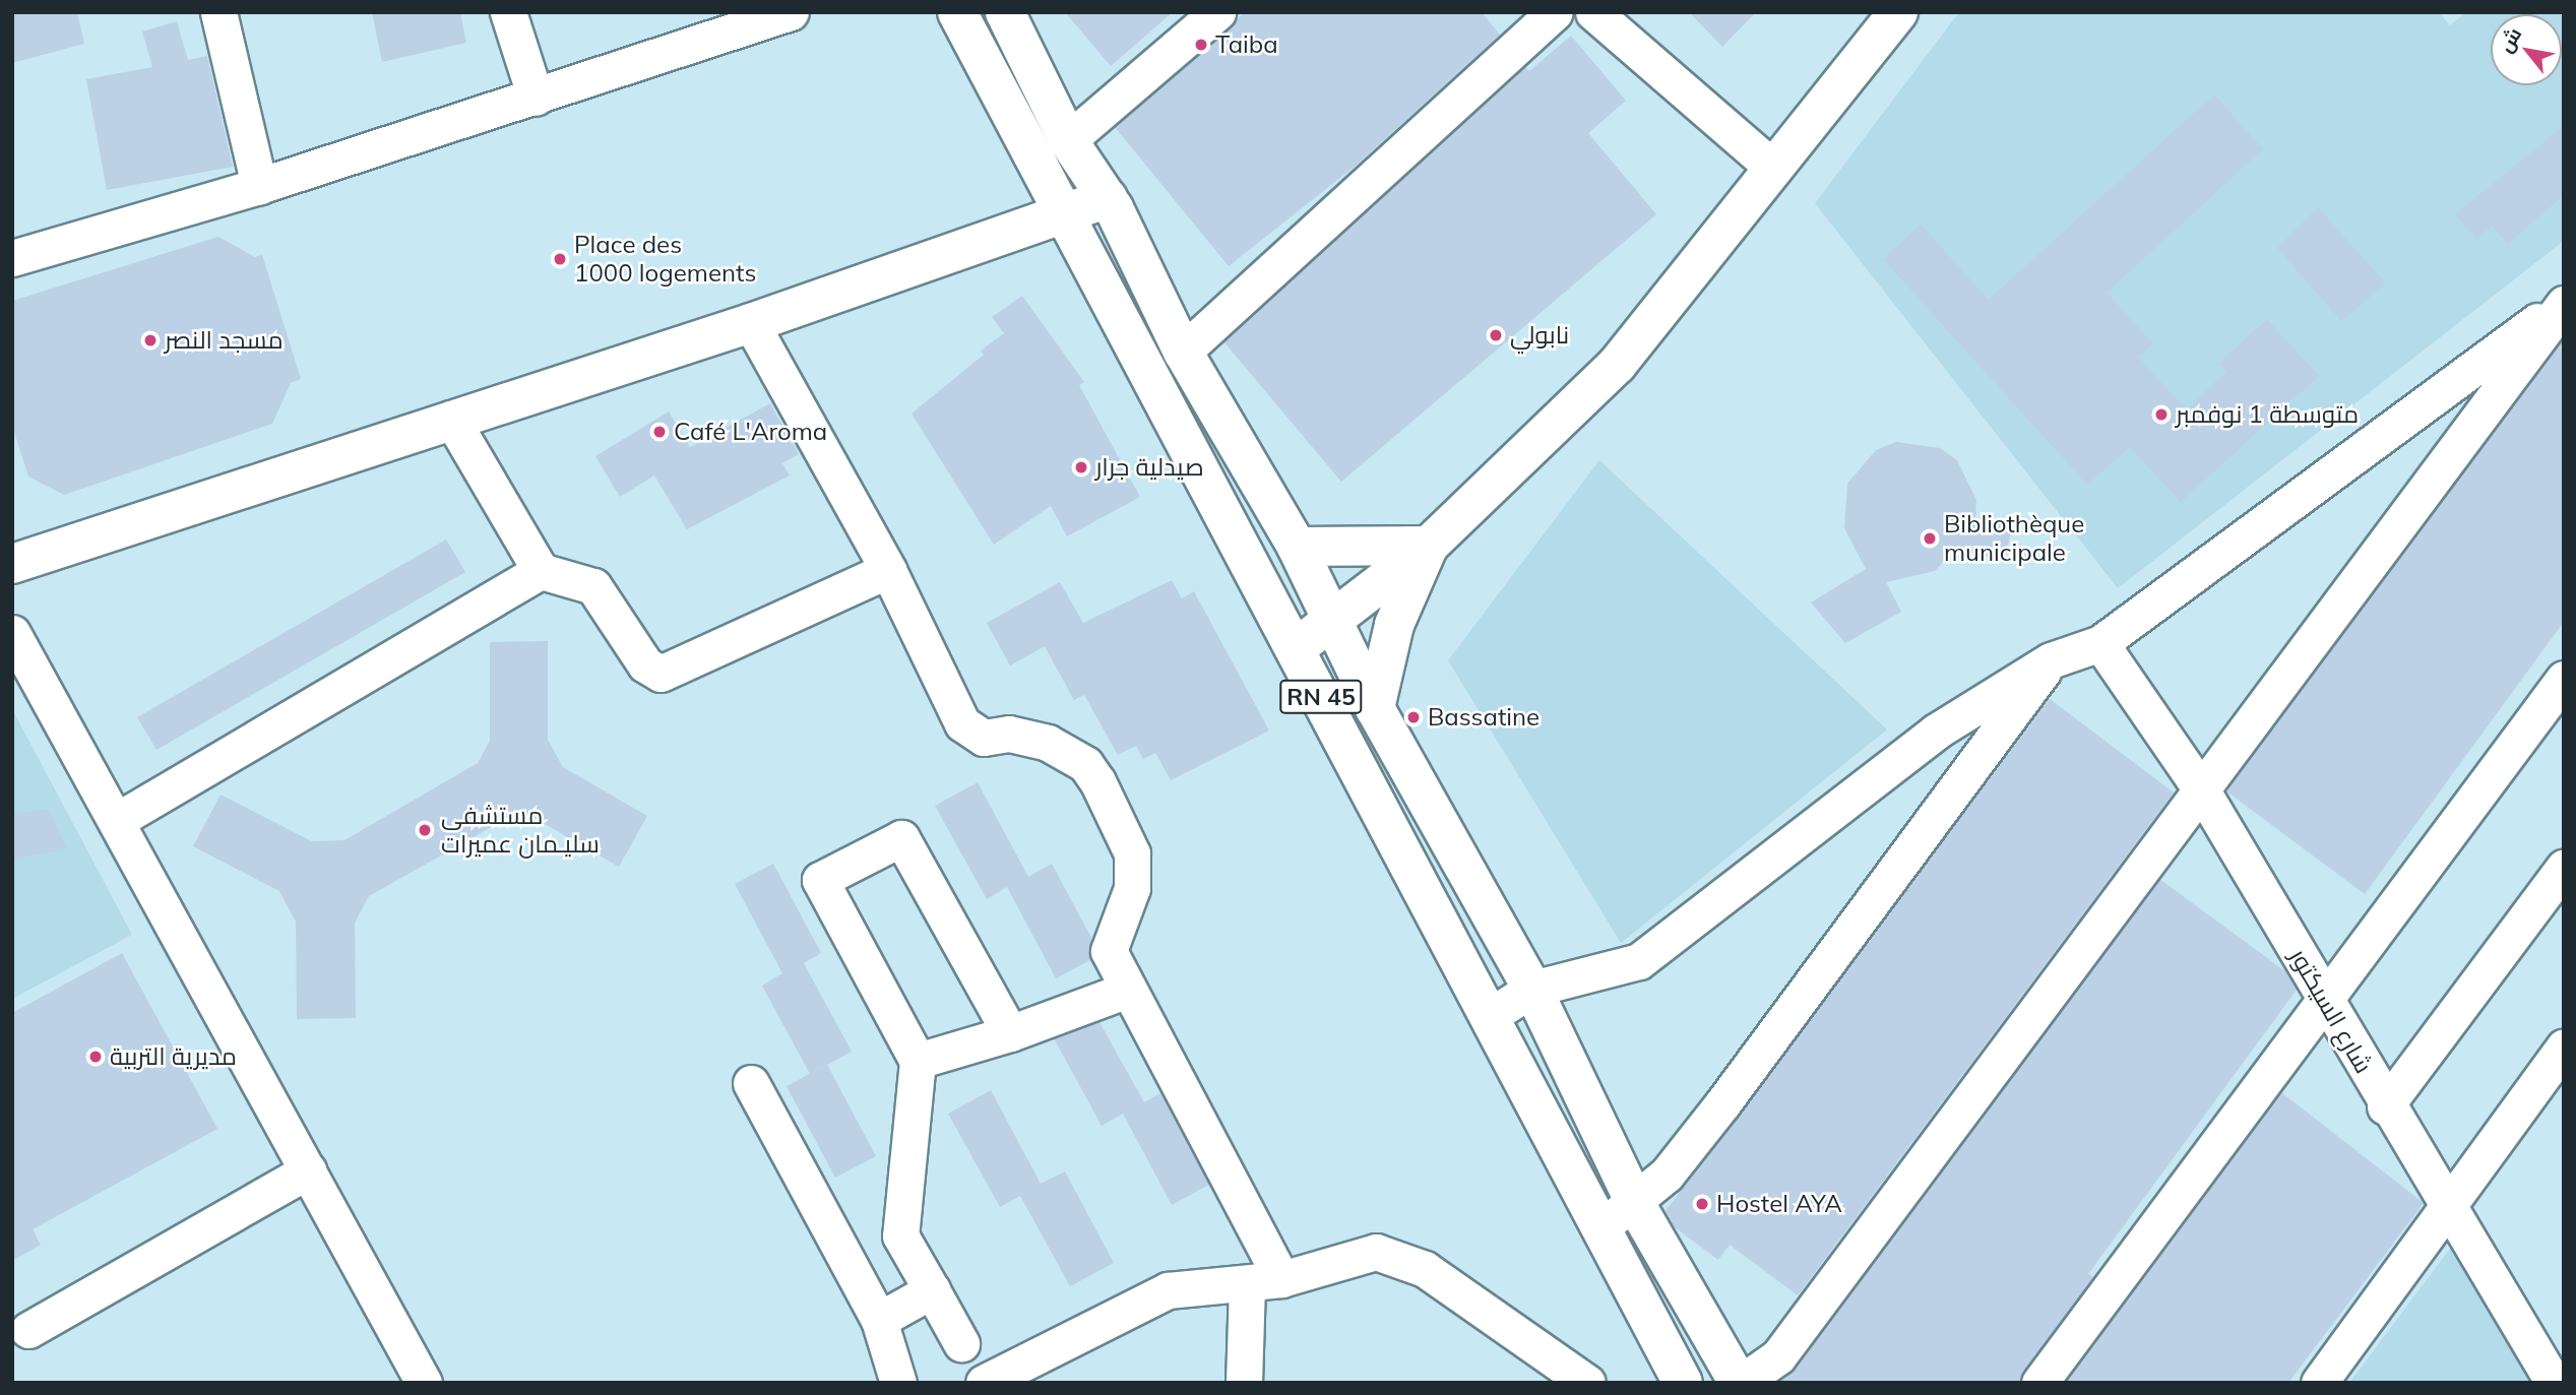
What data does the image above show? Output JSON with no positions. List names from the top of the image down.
{
  "streets": {
    "main road": ["RN 45"],
    "street": ["شارع السيكتور"]
  },
  "places": [
    "Taiba",
    "Place des 1000 logements",
    "نابولي",
    "مسجد النصر",
    "متوسطة 1 نوفمبر",
    "Café L'Aroma",
    "صيدلية جرار",
    "Bibliothèque municipale",
    "Bassatine",
    "مستشفى سليـمان عميرات",
    "مديرية التربية",
    "Hostel AYA"
  ],
  "north": "top left"
}
